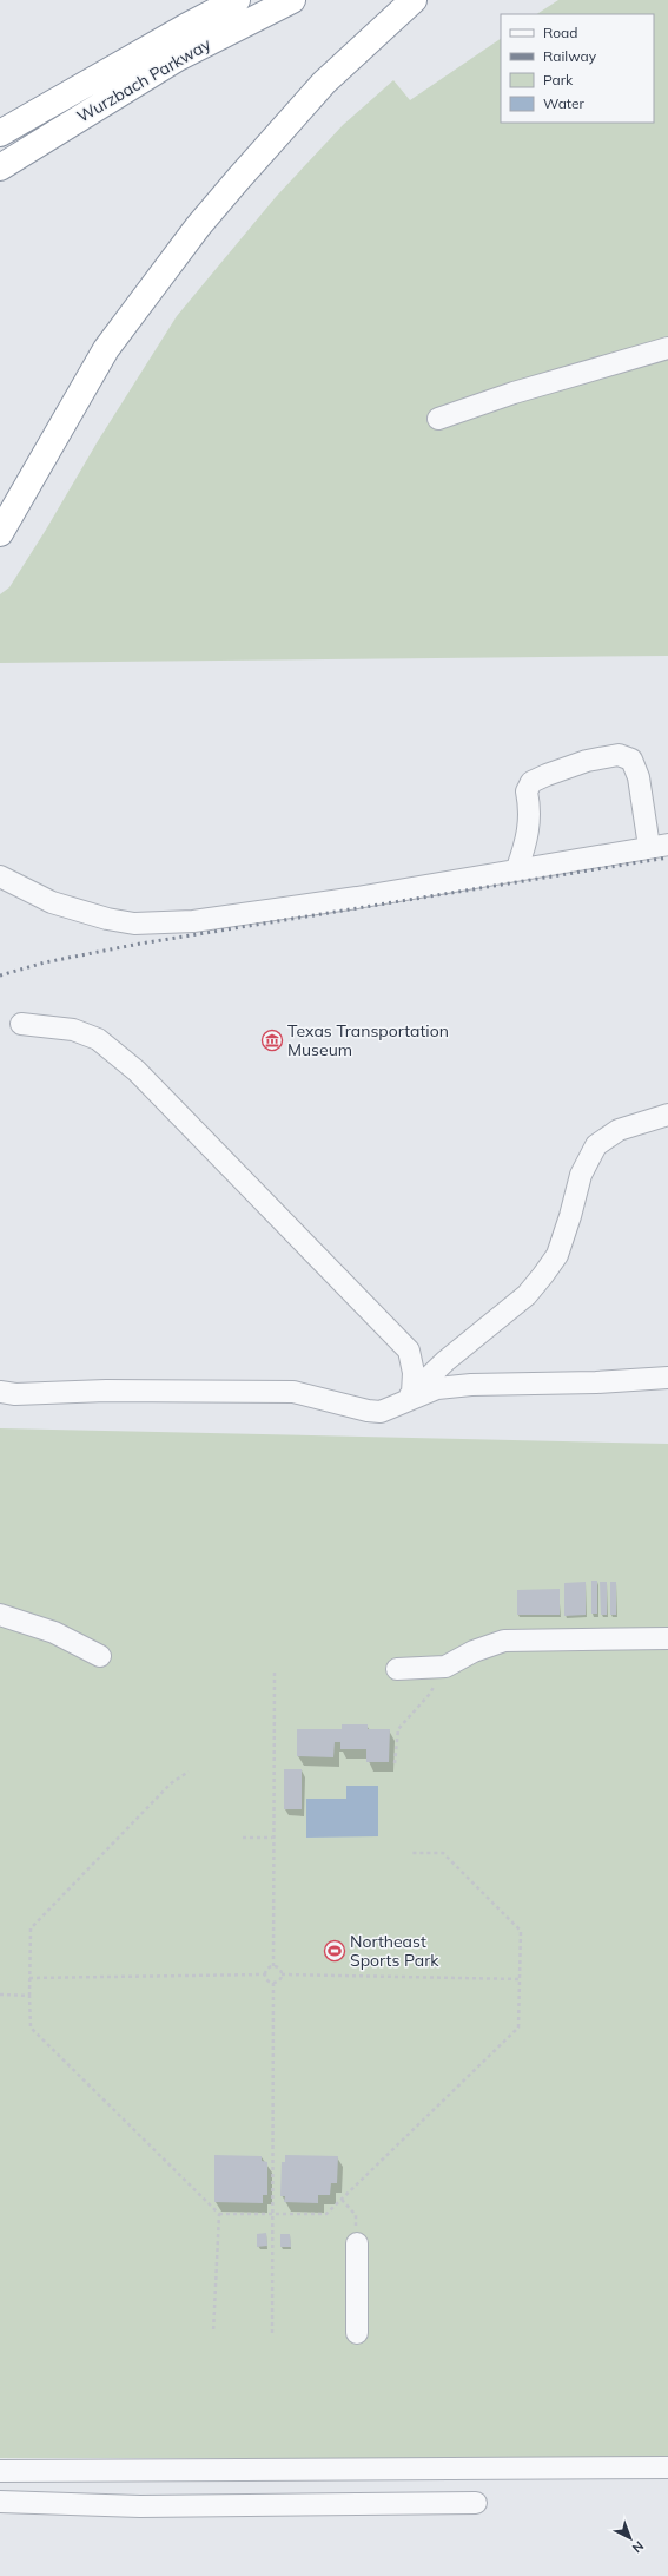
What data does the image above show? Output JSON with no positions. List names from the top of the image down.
{
  "streets": {
    "highway": ["Wurzbach Parkway"]
  },
  "places": {
    "museum": ["Texas Transportation Museum"],
    "sports": ["Northeast Sports Park"]
  },
  "legend": [
    "Road",
    "Railway",
    "Park",
    "Water"
  ],
  "north": "bottom right"
}
